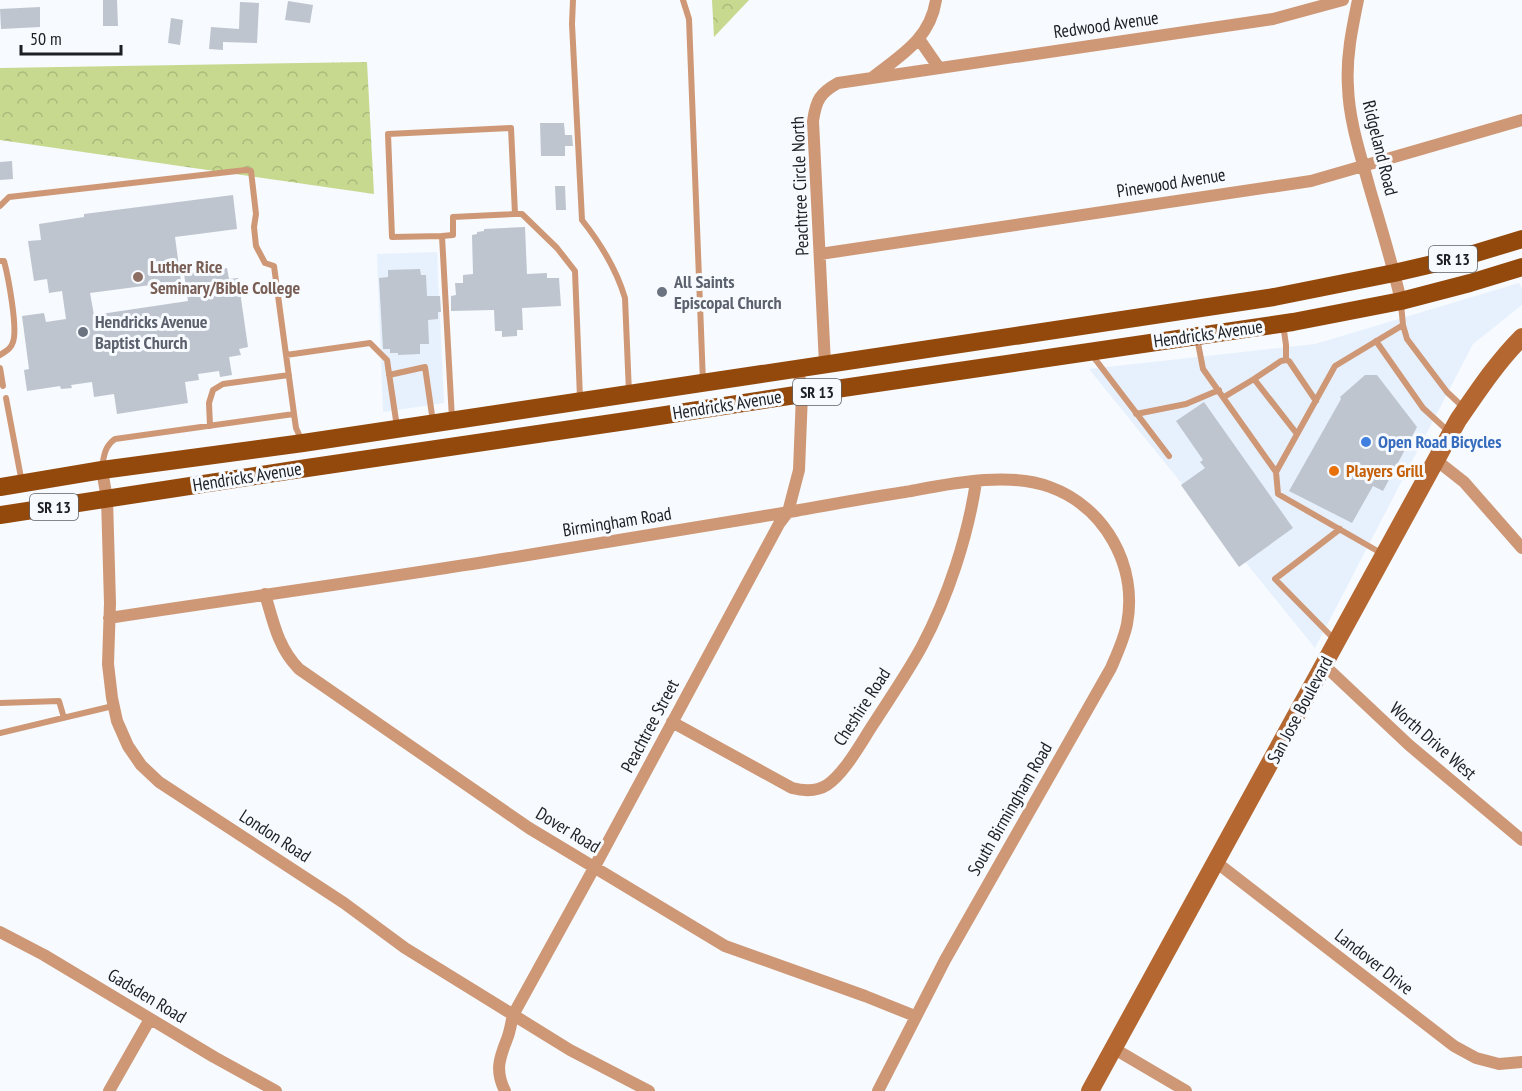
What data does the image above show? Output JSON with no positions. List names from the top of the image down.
{
  "streets": {
    "main road": ["SR 13", "Hendricks Avenue"],
    "street": [
      "Redwood Avenue",
      "Ridgeland Road",
      "Pinewood Avenue",
      "Peachtree Circle North",
      "Birmingham Road",
      "Cheshire Road",
      "San Jose Boulevard",
      "Peachtree Street",
      "Worth Drive West",
      "South Birmingham Road",
      "Dover Road",
      "London Road",
      "Landover Drive",
      "Gadsden Road"
    ]
  },
  "crossings": [
    ["Redwood Avenue", "Peachtree Circle North"],
    ["Ridgeland Road", "Pinewood Avenue"],
    ["Ridgeland Road", "Hendricks Avenue"],
    ["Pinewood Avenue", "Peachtree Circle North"],
    ["Peachtree Circle North", "Hendricks Avenue"],
    ["Hendricks Avenue", "Peachtree Street"],
    ["Hendricks Avenue", "London Road"],
    ["Birmingham Road", "Cheshire Road"],
    ["Birmingham Road", "Peachtree Street"],
    ["Birmingham Road", "South Birmingham Road"],
    ["Birmingham Road", "Dover Road"],
    ["Birmingham Road", "London Road"],
    ["Cheshire Road", "Peachtree Street"],
    ["San Jose Boulevard", "Worth Drive West"],
    ["San Jose Boulevard", "Landover Drive"],
    ["Peachtree Street", "Dover Road"],
    ["Peachtree Street", "London Road"],
    ["South Birmingham Road", "Dover Road"]
  ],
  "places": [
    "Luther Rice Seminary/Bible College",
    "All Saints Episcopal Church",
    "Hendricks Avenue Baptist Church",
    "Open Road Bicycles",
    "Players Grill"
  ],
  "scale_bar": "50 m"
}
